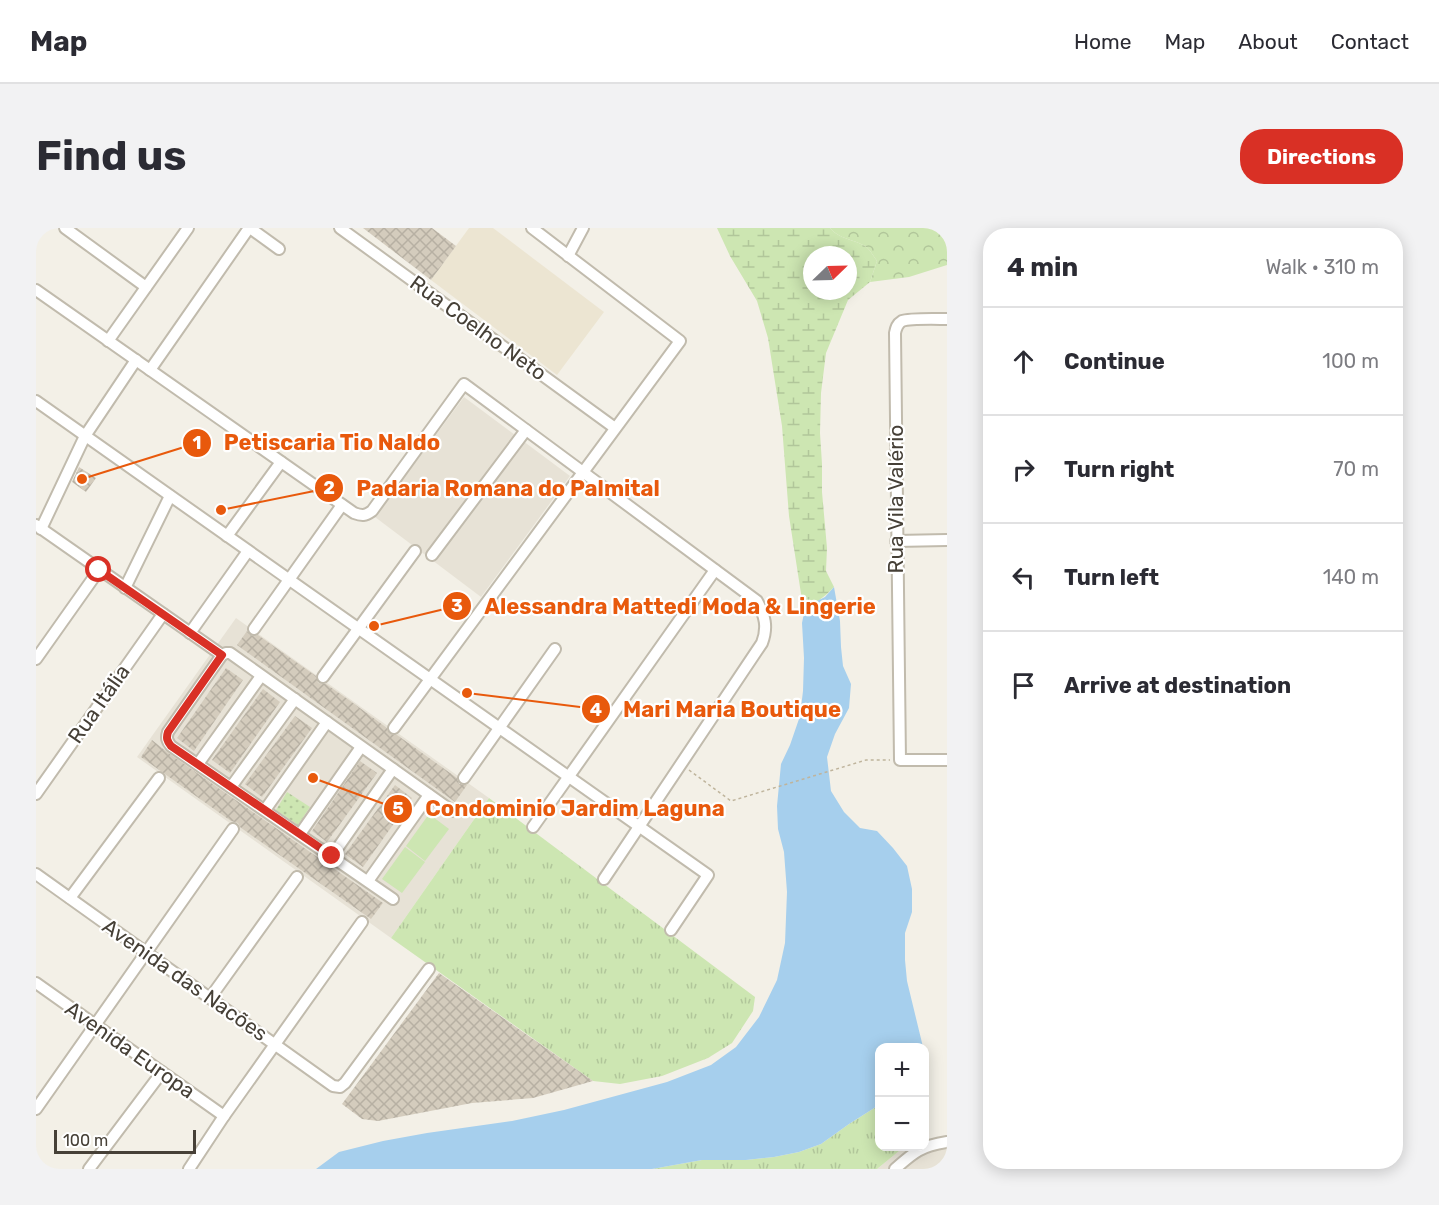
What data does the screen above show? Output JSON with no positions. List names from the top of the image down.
{
  "streets": {
    "street": [
      "Rua Coelho Neto",
      "Rua Vila Valério",
      "Rua Itália",
      "Avenida das Nacões",
      "Avenida Europa"
    ]
  },
  "places": [
    "Petiscaria Tio Naldo",
    "Padaria Romana do Palmital",
    "Alessandra Mattedi Moda & Lingerie",
    "Mari Maria Boutique",
    "Condominio Jardim Laguna"
  ],
  "scale_bar": "100 m",
  "north": "top right",
  "page": {
    "header": "Map",
    "nav": [
      "Home",
      "Map",
      "About",
      "Contact"
    ],
    "buttons": "Directions",
    "title": "Find us",
    "heading": ["4 min", "Walk · 310 m"],
    "list": [
      ["Continue", "100 m"],
      ["Turn right", "70 m"],
      ["Turn left", "140 m"],
      "Arrive at destination"
    ],
    "map_buttons": ["+", "−"],
    "scale": "100 m"
  }
}
